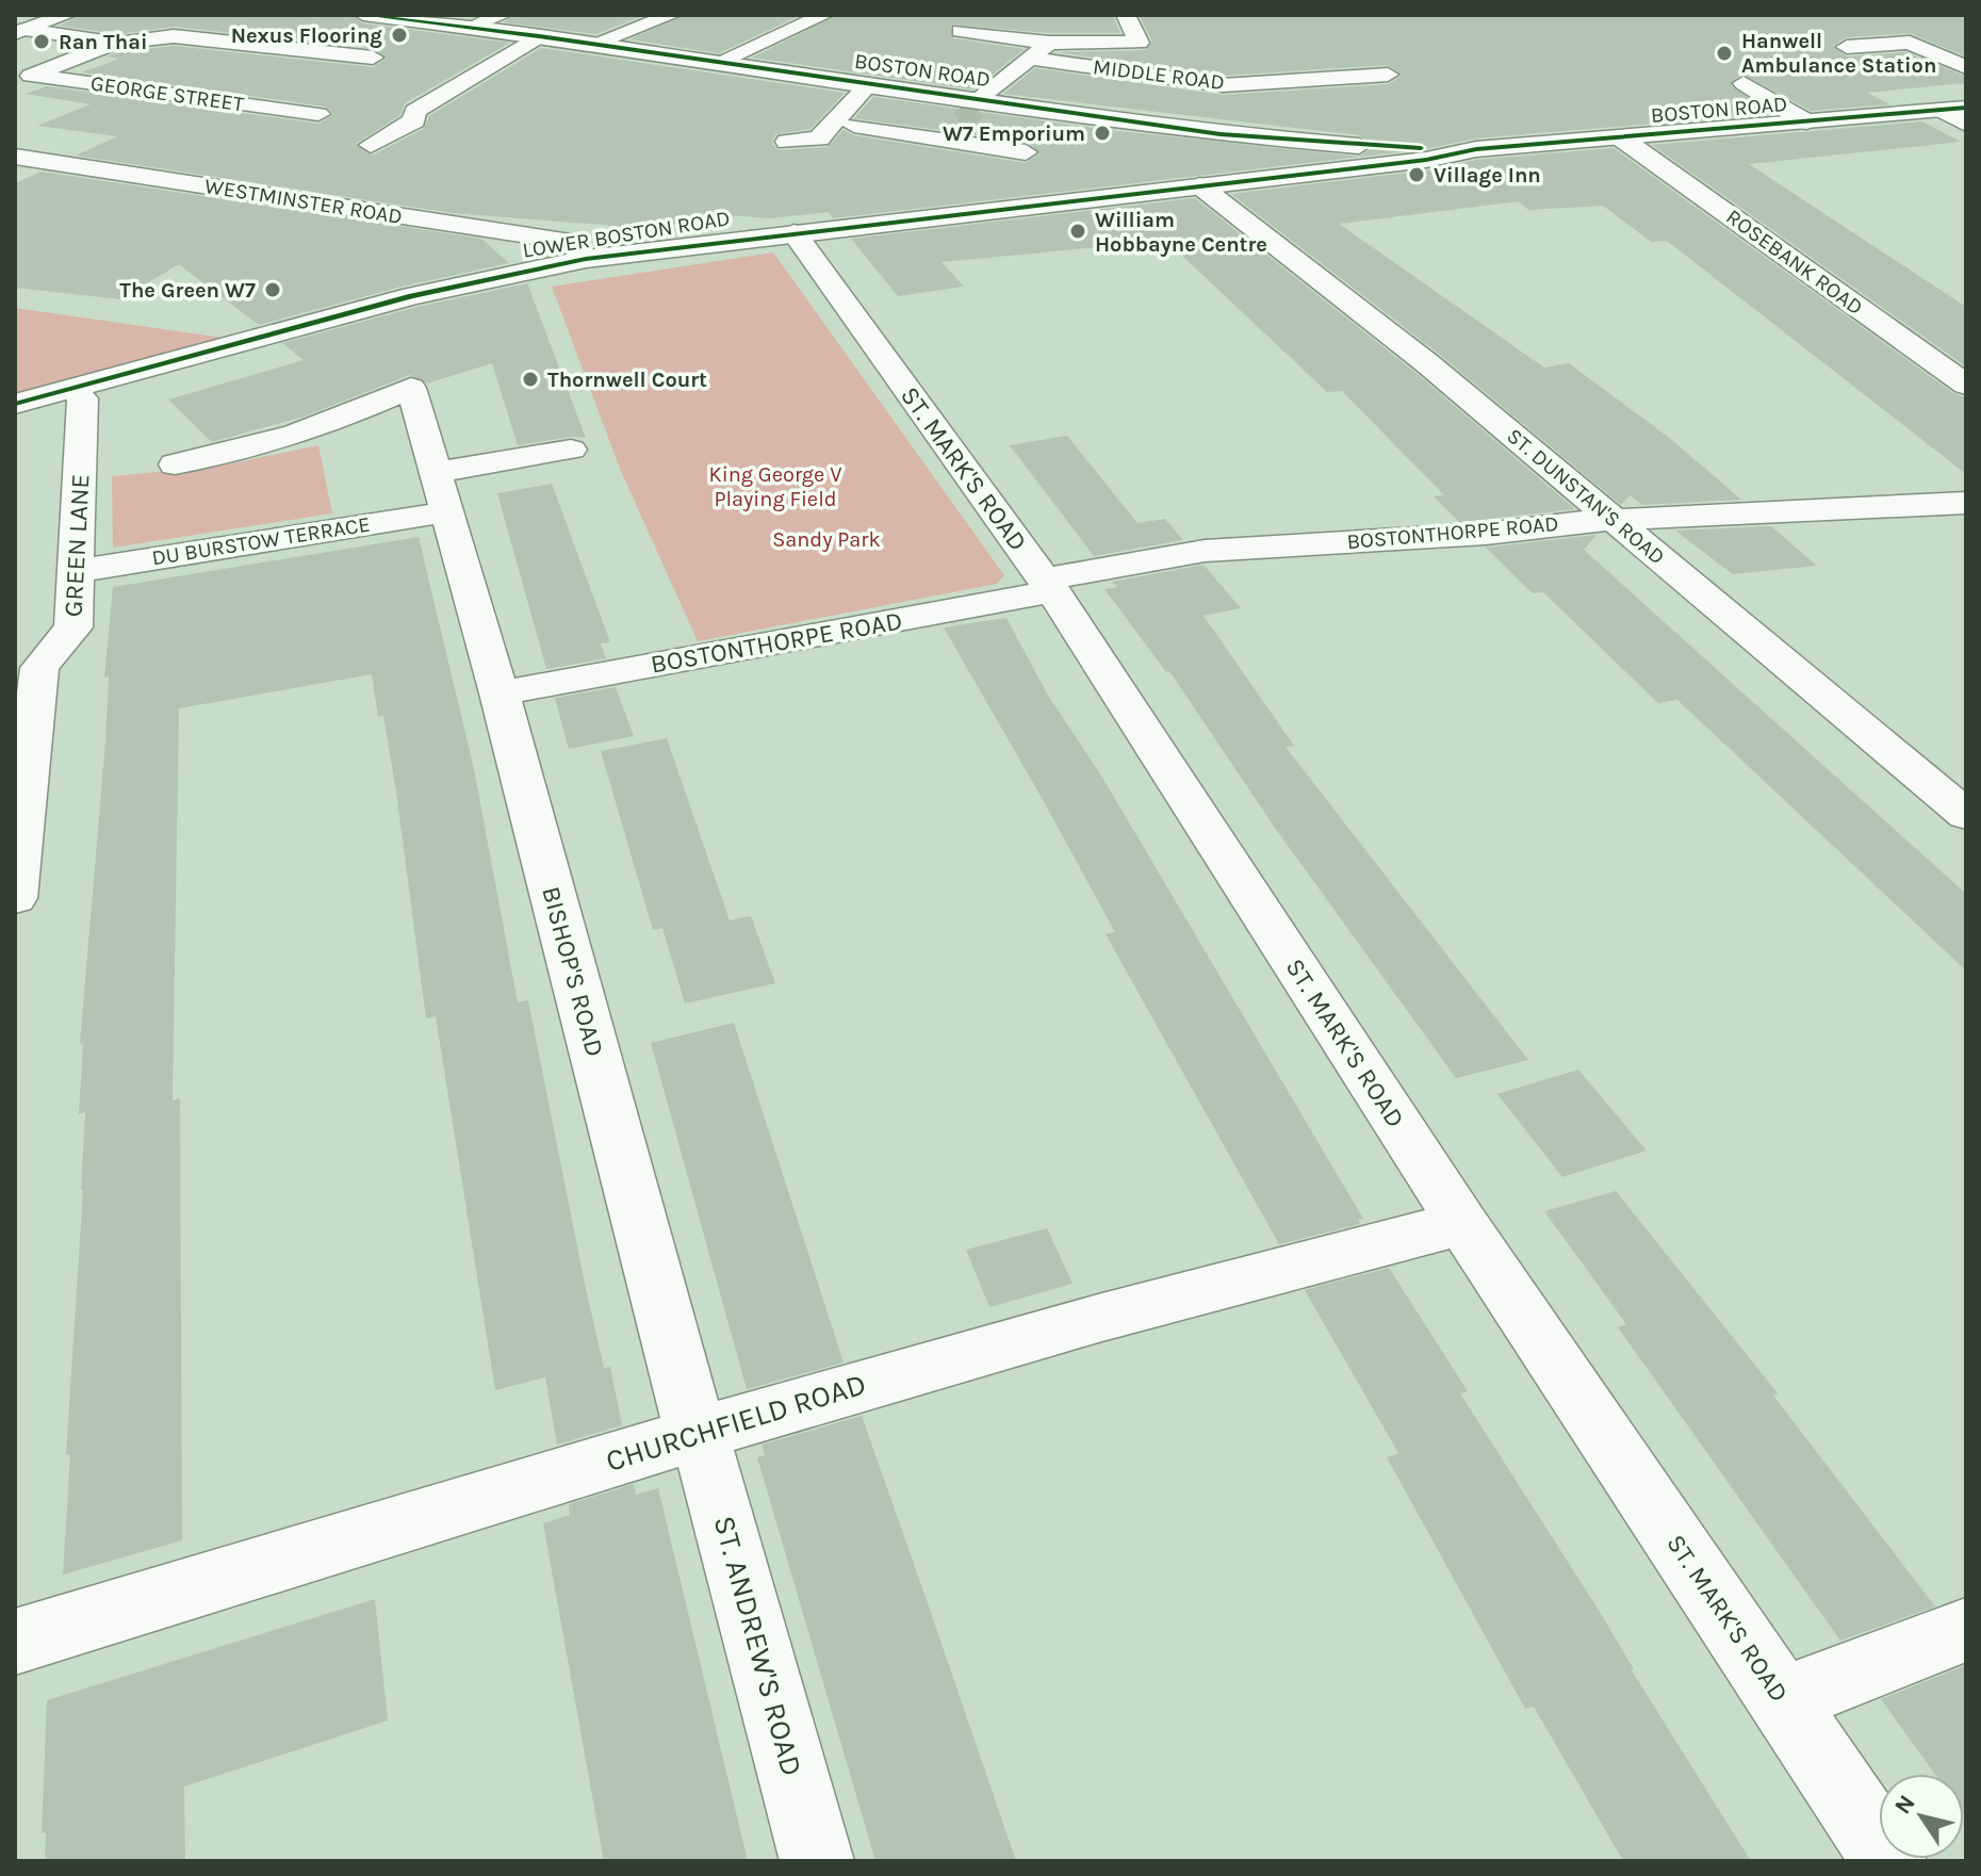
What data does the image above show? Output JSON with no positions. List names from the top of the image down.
{
  "streets": {
    "street": [
      "BOSTON ROAD",
      "MIDDLE ROAD",
      "GEORGE STREET",
      "WESTMINSTER ROAD",
      "LOWER BOSTON ROAD",
      "ROSEBANK ROAD",
      "ST. MARK'S ROAD",
      "ST. DUNSTAN'S ROAD",
      "BOSTONTHORPE ROAD",
      "DU BURSTOW TERRACE",
      "GREEN LANE",
      "BISHOP'S ROAD",
      "CHURCHFIELD ROAD",
      "ST. ANDREW'S ROAD"
    ]
  },
  "crossings": [
    ["BOSTON ROAD", "LOWER BOSTON ROAD"],
    ["BOSTON ROAD", "ROSEBANK ROAD"],
    ["WESTMINSTER ROAD", "LOWER BOSTON ROAD"],
    ["LOWER BOSTON ROAD", "ST. MARK'S ROAD"],
    ["LOWER BOSTON ROAD", "ST. DUNSTAN'S ROAD"],
    ["LOWER BOSTON ROAD", "GREEN LANE"],
    ["ST. MARK'S ROAD", "BOSTONTHORPE ROAD"],
    ["ST. MARK'S ROAD", "CHURCHFIELD ROAD"],
    ["ST. DUNSTAN'S ROAD", "BOSTONTHORPE ROAD"],
    ["BOSTONTHORPE ROAD", "BISHOP'S ROAD"],
    ["DU BURSTOW TERRACE", "GREEN LANE"],
    ["DU BURSTOW TERRACE", "BISHOP'S ROAD"],
    ["BISHOP'S ROAD", "CHURCHFIELD ROAD"],
    ["BISHOP'S ROAD", "ST. ANDREW'S ROAD"],
    ["CHURCHFIELD ROAD", "ST. ANDREW'S ROAD"]
  ],
  "parks": ["King George V Playing Field", "Sandy Park"],
  "places": [
    "Nexus Flooring",
    "Ran Thai",
    "Hanwell Ambulance Station",
    "W7 Emporium",
    "Village Inn",
    "William Hobbayne Centre",
    "The Green W7",
    "Thornwell Court"
  ],
  "north": "top left"
}
